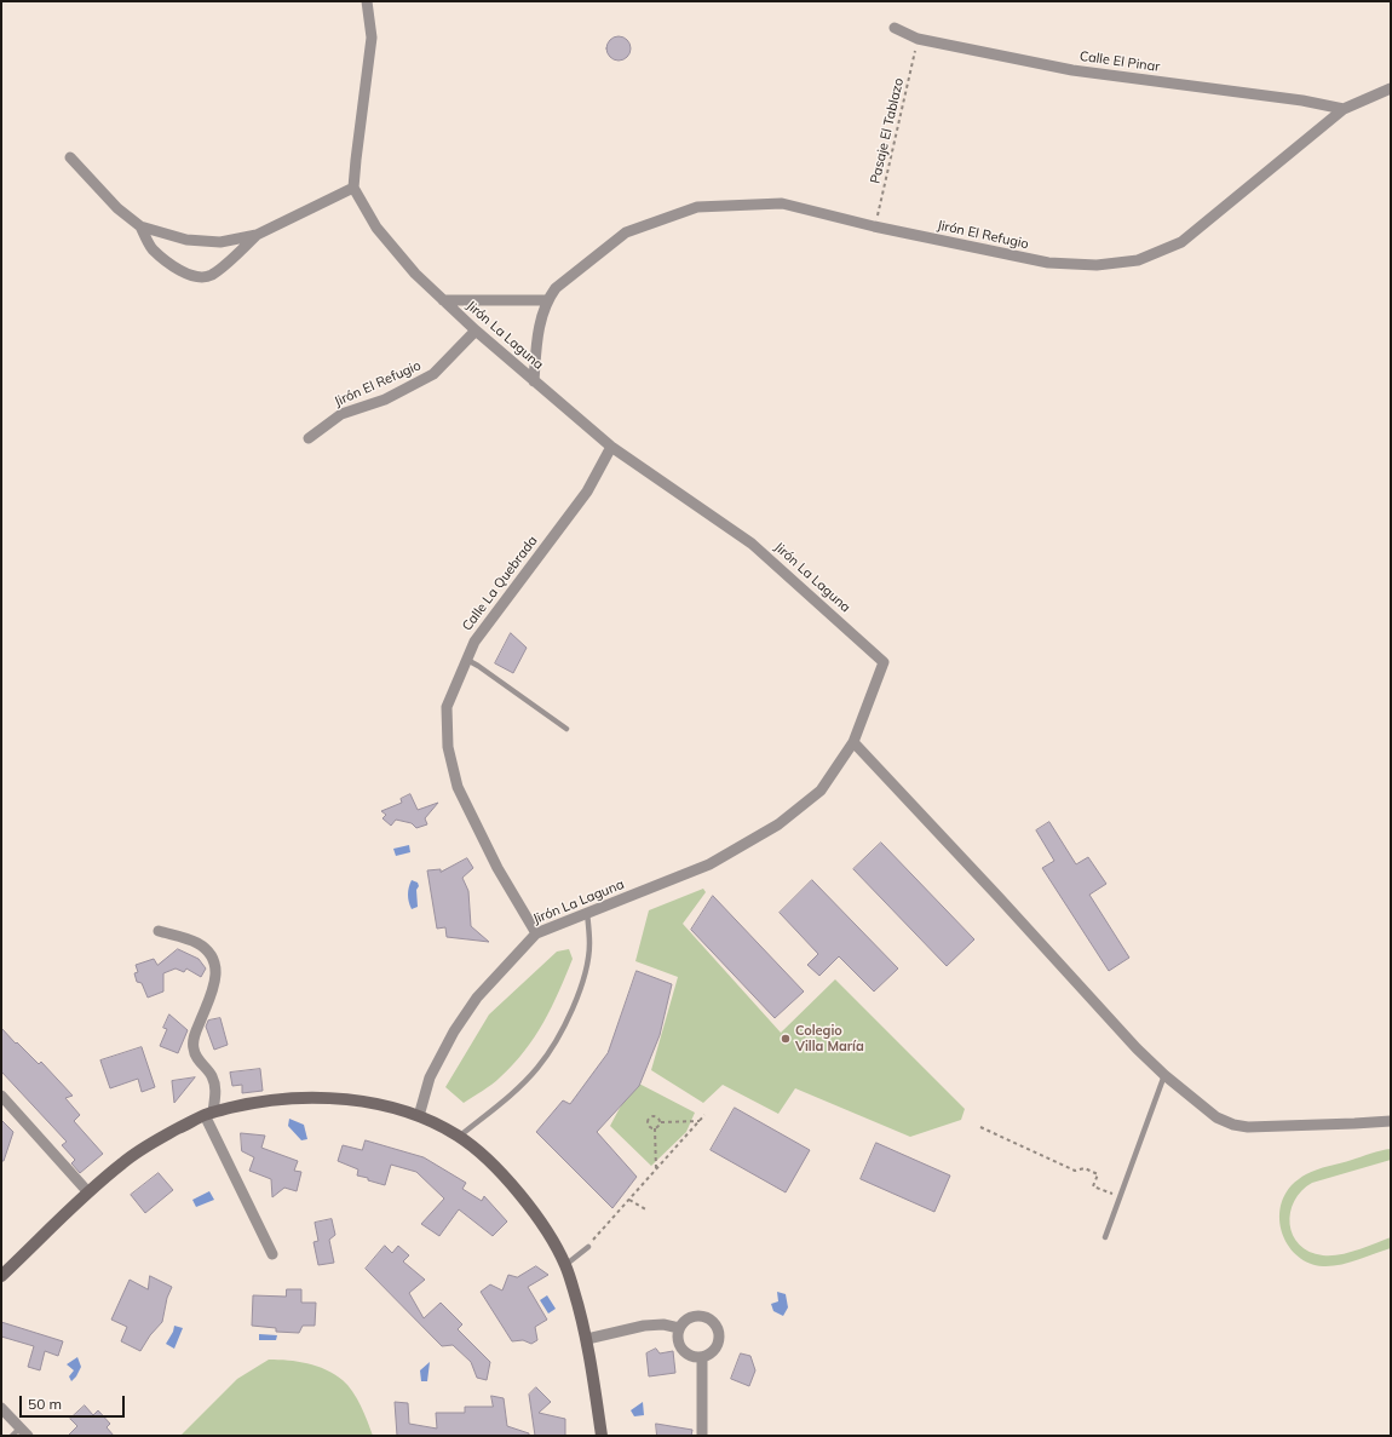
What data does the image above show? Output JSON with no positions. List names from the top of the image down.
{
  "streets": {
    "street": [
      "Calle El Pinar",
      "Jirón El Refugio",
      "Jirón La Laguna",
      "Calle La Quebrada"
    ],
    "path": ["Pasaje El Tablazo"]
  },
  "crossings": [
    ["Calle El Pinar", "Pasaje El Tablazo"],
    ["Calle El Pinar", "Jirón El Refugio"],
    ["Pasaje El Tablazo", "Jirón El Refugio"],
    ["Jirón El Refugio", "Jirón La Laguna"],
    ["Jirón La Laguna", "Calle La Quebrada"]
  ],
  "places": ["Colegio Villa María"],
  "scale_bar": "50 m"
}
